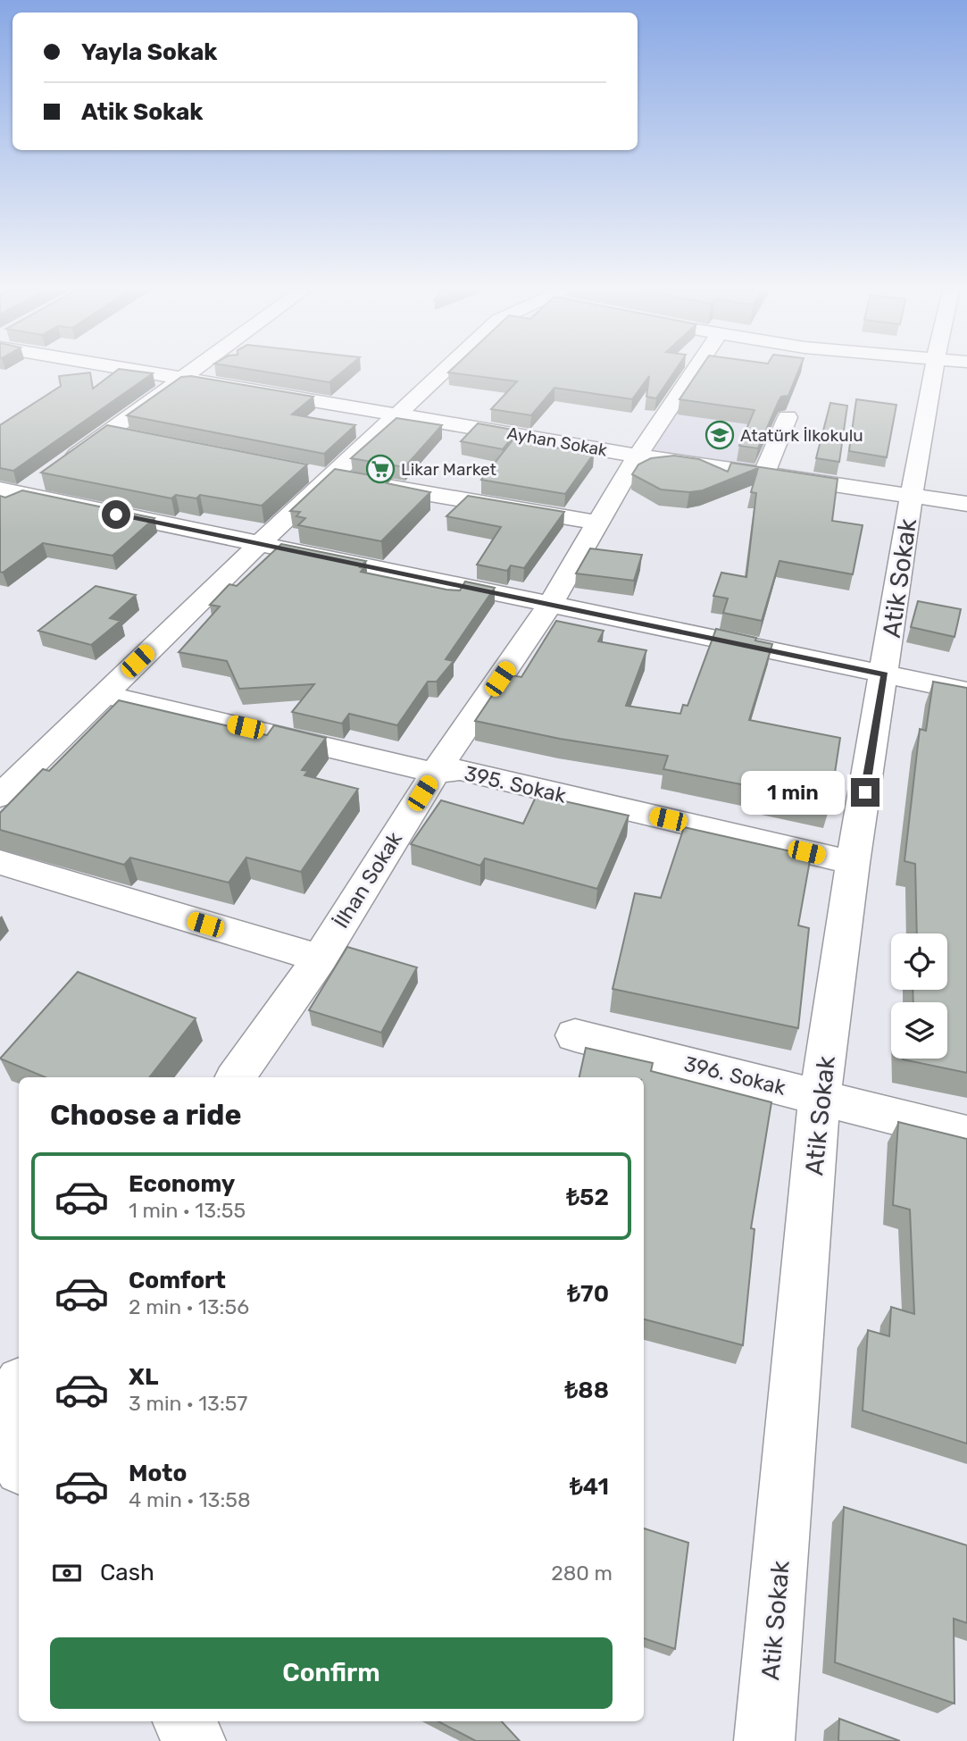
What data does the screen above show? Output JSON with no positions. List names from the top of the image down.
{
  "streets": {
    "street": [
      "Ayhan Sokak",
      "Atik Sokak",
      "395. Sokak",
      "İlhan Sokak",
      "396. Sokak"
    ]
  },
  "crossings": [
    ["Ayhan Sokak", "Atik Sokak"],
    ["Ayhan Sokak", "İlhan Sokak"],
    ["Atik Sokak", "395. Sokak"],
    ["Atik Sokak", "396. Sokak"],
    ["395. Sokak", "İlhan Sokak"]
  ],
  "places": {
    "school or university": ["Atatürk İlkokulu"],
    "supermarket": ["Likar Market"]
  },
  "page": {
    "banner": ["Yayla Sokak", "Atik Sokak"],
    "bubble": "1 min",
    "heading": "Choose a ride",
    "list": [
      {
        "name": "Economy",
        "note": "1 min · 13:55",
        "value": "₺52"
      },
      {
        "name": "Comfort",
        "note": "2 min · 13:56",
        "value": "₺70"
      },
      {
        "name": "XL",
        "note": "3 min · 13:57",
        "value": "₺88"
      },
      {
        "name": "Moto",
        "note": "4 min · 13:58",
        "value": "₺41"
      }
    ],
    "pay": ["Cash", "280 m"],
    "buttons": "Confirm"
  }
}
